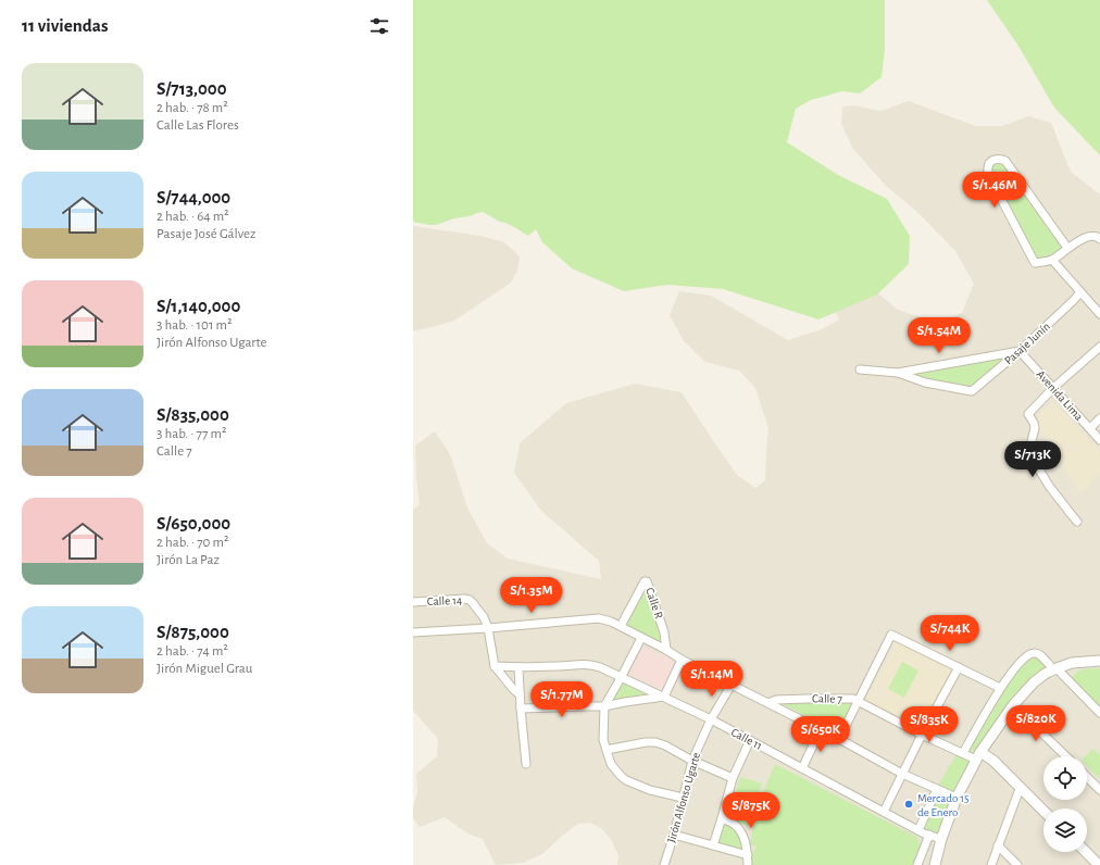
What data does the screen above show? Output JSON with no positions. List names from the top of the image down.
{
  "streets": {
    "street": [
      "Pasaje Junín",
      "Avenida Lima",
      "Calle 14",
      "Calle R",
      "Calle 7",
      "Calle 11",
      "Jirón Alfonso Ugarte"
    ]
  },
  "crossings": [
    ["Pasaje Junín", "Avenida Lima"],
    ["Calle 14", "Calle 11"],
    ["Calle 11", "Jirón Alfonso Ugarte"]
  ],
  "places": ["Mercado 15 de Enero"],
  "page": {
    "heading": "11 viviendas",
    "list": [
      {
        "name": "S/713,000",
        "note": "2 hab. · 78 m² · Calle Las Flores"
      },
      {
        "name": "S/744,000",
        "note": "2 hab. · 64 m² · Pasaje José Gálvez"
      },
      {
        "name": "S/1,140,000",
        "note": "3 hab. · 101 m² · Jirón Alfonso Ugarte"
      },
      {
        "name": "S/835,000",
        "note": "3 hab. · 77 m² · Calle 7"
      },
      {
        "name": "S/650,000",
        "note": "2 hab. · 70 m² · Jirón La Paz"
      },
      {
        "name": "S/875,000",
        "note": "2 hab. · 74 m² · Jirón Miguel Grau"
      }
    ],
    "price": [
      "S/1.46M",
      "S/1.54M",
      "S/713K",
      "S/1.35M",
      "S/744K",
      "S/1.14M",
      "S/1.77M",
      "S/820K",
      "S/835K",
      "S/650K",
      "S/875K"
    ]
  }
}
